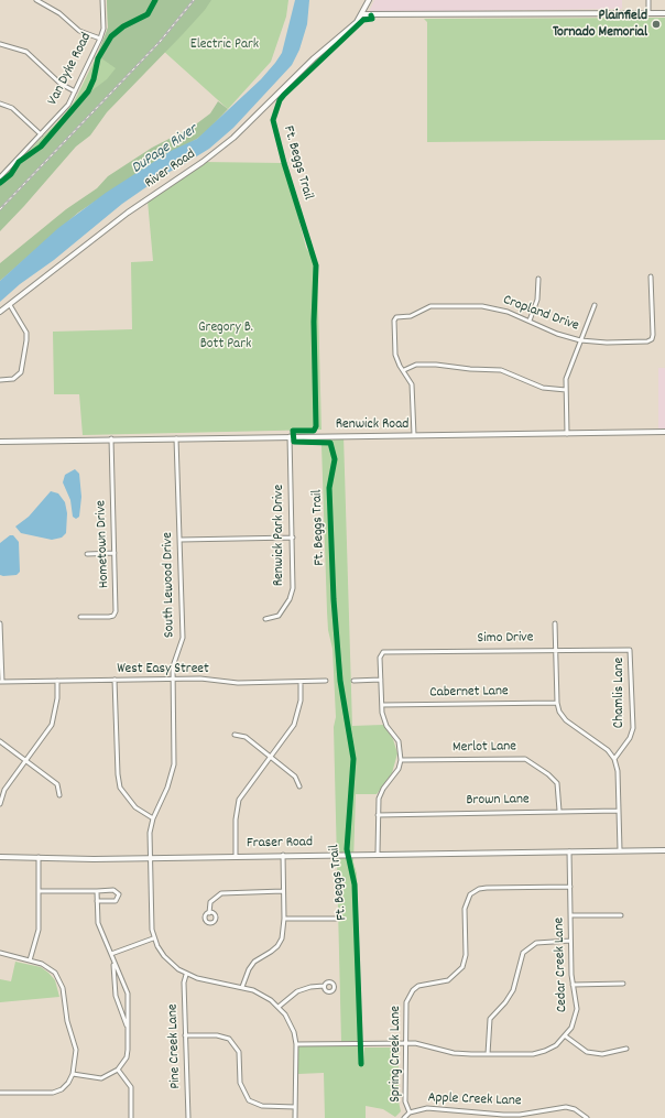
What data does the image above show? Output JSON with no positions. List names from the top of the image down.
{
  "streets": {
    "street": [
      "Van Dyke Road",
      "River Road",
      "Cropland Drive",
      "Renwick Road",
      "Renwick Park Drive",
      "Hometown Drive",
      "South Lewood Drive",
      "Simo Drive",
      "West Easy Street",
      "Cabernet Lane",
      "Chamlis Lane",
      "Merlot Lane",
      "Brown Lane",
      "Fraser Road",
      "Cedar Creek Lane",
      "Pine Creek Lane",
      "Spring Creek Lane",
      "Apple Creek Lane"
    ],
    "cycle path": ["Ft. Beggs Trail"]
  },
  "crossings": [
    ["Renwick Road", "Renwick Park Drive"],
    ["Renwick Road", "Hometown Drive"],
    ["Renwick Road", "South Lewood Drive"],
    ["South Lewood Drive", "West Easy Street"],
    ["South Lewood Drive", "Fraser Road"],
    ["Simo Drive", "Chamlis Lane"],
    ["Merlot Lane", "Brown Lane"],
    ["Fraser Road", "Cedar Creek Lane"],
    ["Cedar Creek Lane", "Spring Creek Lane"],
    ["Spring Creek Lane", "Apple Creek Lane"]
  ],
  "water": ["DuPage River"],
  "parks": ["Electric Park", "Gregory B. Bott Park"],
  "places": ["Plainfield Tornado Memorial"]
}
